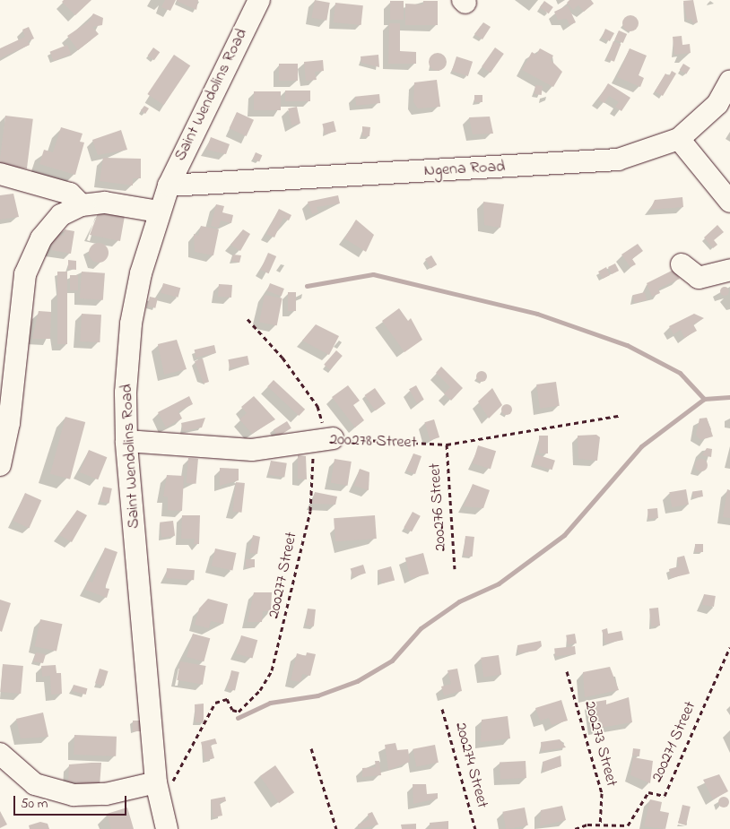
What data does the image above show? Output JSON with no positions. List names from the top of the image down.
{
  "streets": {
    "street": ["Saint Wendolins Road", "Ngena Road", "200278 Street"],
    "path": [
      "200276 Street",
      "200277 Street",
      "200271 Street",
      "200273 Street",
      "200274 Street"
    ]
  },
  "crossings": [
    ["Saint Wendolins Road", "Ngena Road"],
    ["Saint Wendolins Road", "200278 Street"],
    ["Saint Wendolins Road", "200277 Street"],
    ["200278 Street", "200276 Street"],
    ["200278 Street", "200277 Street"],
    ["200271 Street", "200273 Street"]
  ],
  "scale_bar": "50 m"
}
